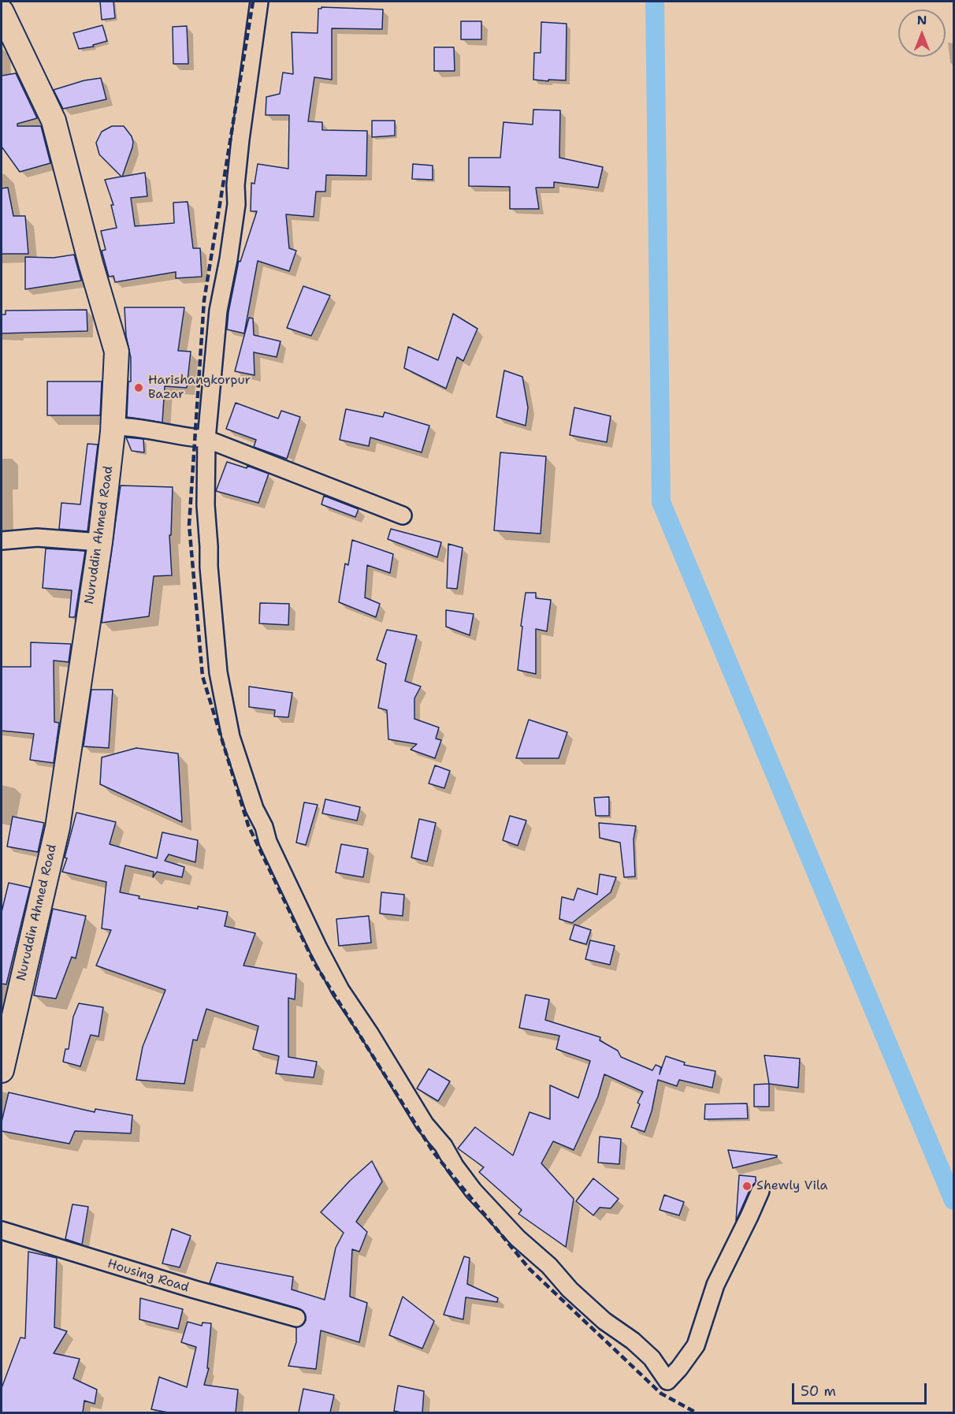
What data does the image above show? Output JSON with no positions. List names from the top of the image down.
{
  "streets": {
    "main road": ["Nuruddin Ahmed Road"],
    "street": ["Housing Road"]
  },
  "places": ["Harishangkorpur Bazar", "Shewly Vila"],
  "scale_bar": "50 m",
  "north": "top"
}
